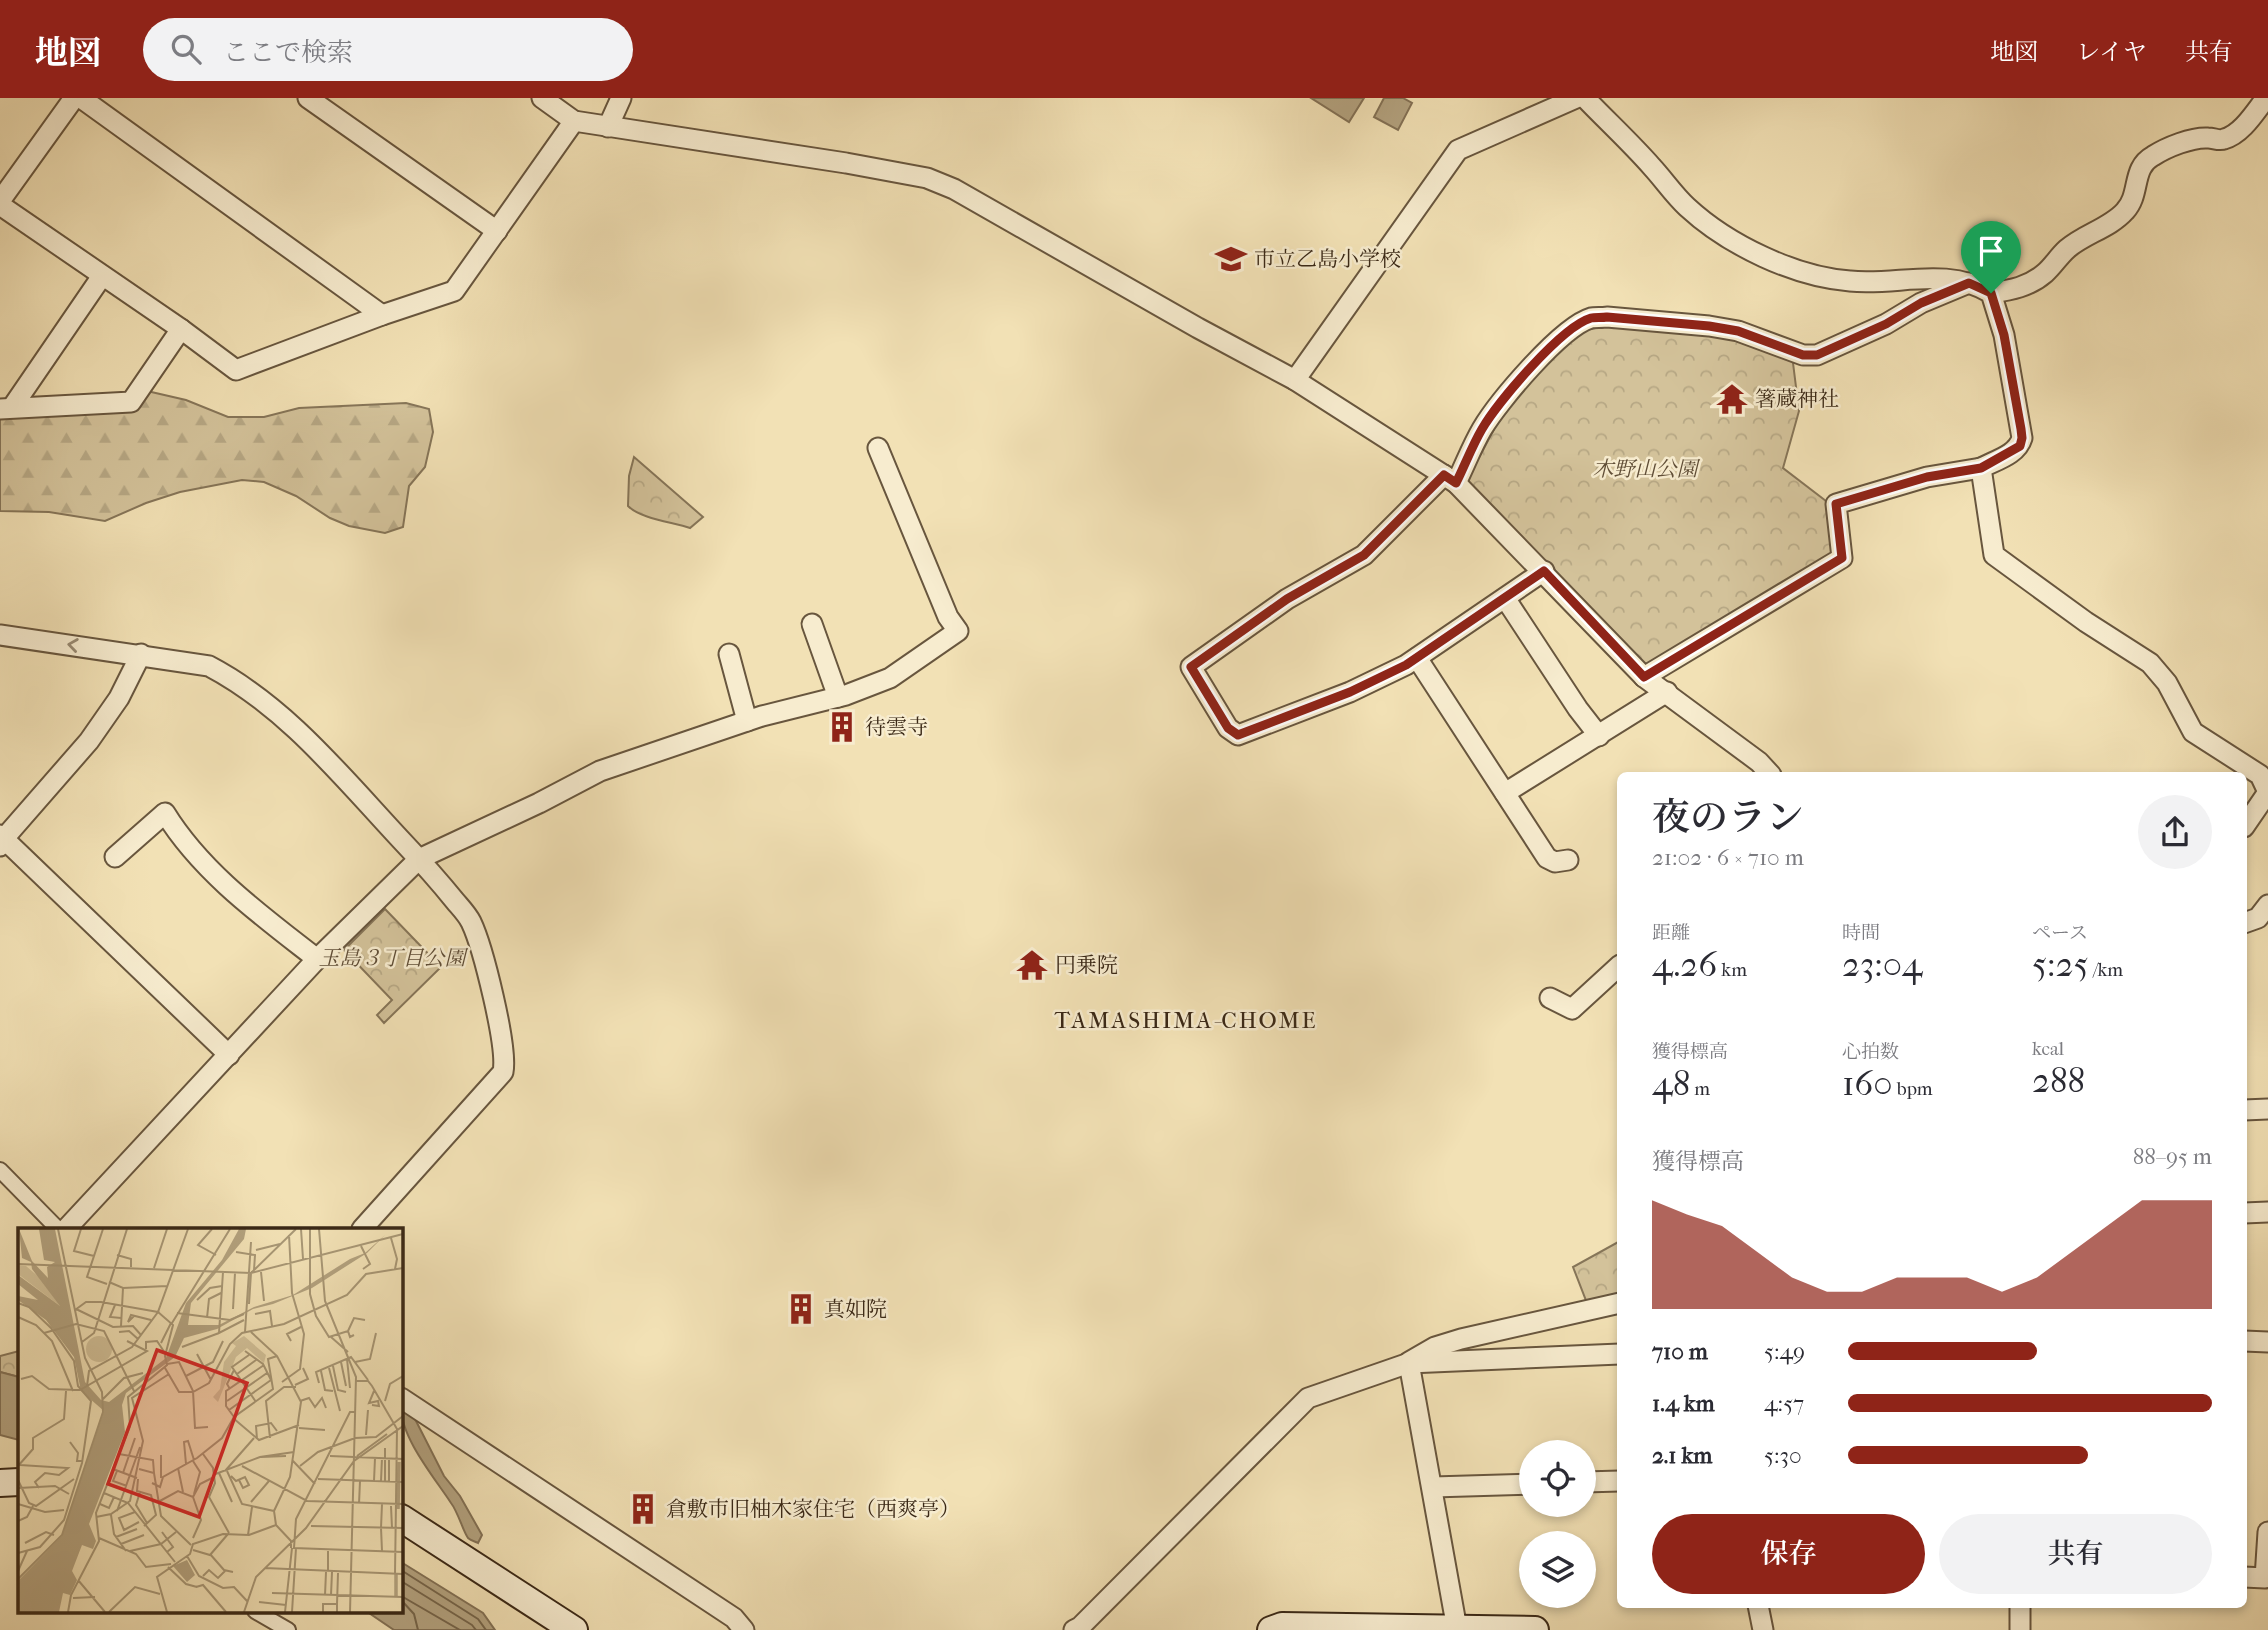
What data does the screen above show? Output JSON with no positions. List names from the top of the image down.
{
  "districts": ["TAMASHIMA-CHOME"],
  "parks": ["木野山公園", "玉島３丁目公園"],
  "places": {
    "school or university": ["市立乙島小学校"],
    "temple": ["箸蔵神社", "円乗院"],
    "building": ["待雲寺", "真如院", "倉敷市旧柚木家住宅（西爽亭）"]
  },
  "page": {
    "header": "地図",
    "search": "ここで検索",
    "nav": ["地図", "レイヤ", "共有"],
    "heading": ["夜のラン", "21:02 · 6 × 710 m"],
    "stats": [
      ["距離", "4.26 km"],
      ["時間", "23:04"],
      ["ペース", "5:25 /km"],
      ["獲得標高", "48 m"],
      ["心拍数", "160 bpm"],
      ["kcal", "288"]
    ],
    "chart": ["獲得標高", "88–95 m"],
    "list": [
      {
        "name": "710 m",
        "note": "5:49"
      },
      {
        "name": "1.4 km",
        "note": "4:57"
      },
      {
        "name": "2.1 km",
        "note": "5:30"
      }
    ],
    "buttons": ["保存", "共有"]
  }
}
